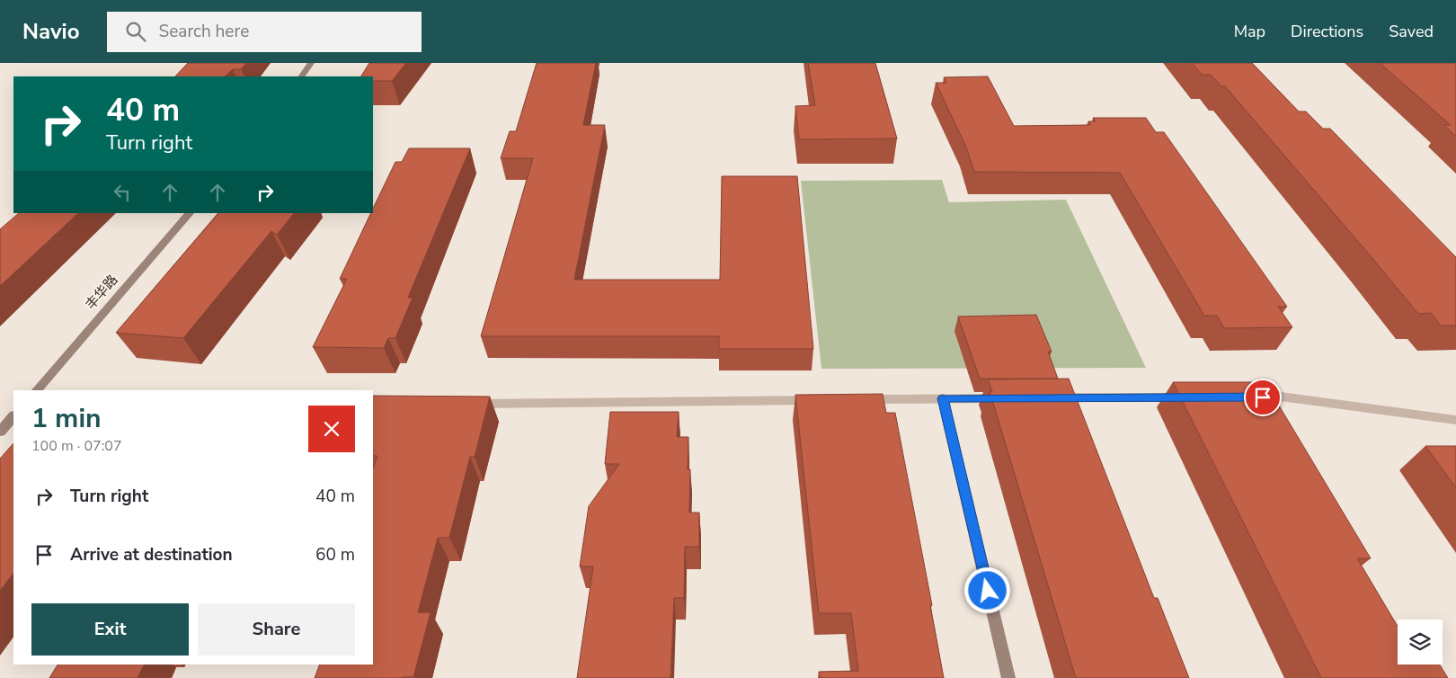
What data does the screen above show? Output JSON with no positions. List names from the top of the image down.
{
  "streets": {
    "street": ["丰华路"]
  },
  "page": {
    "header": "Navio",
    "search": "Search here",
    "nav": ["Map", "Directions", "Saved"],
    "turn": ["40 m", "Turn right"],
    "heading": ["1 min", "100 m · 07:07"],
    "list": [
      {
        "name": "Turn right",
        "value": "40 m"
      },
      {
        "name": "Arrive at destination",
        "value": "60 m"
      }
    ],
    "buttons": ["Exit", "Share"]
  }
}
